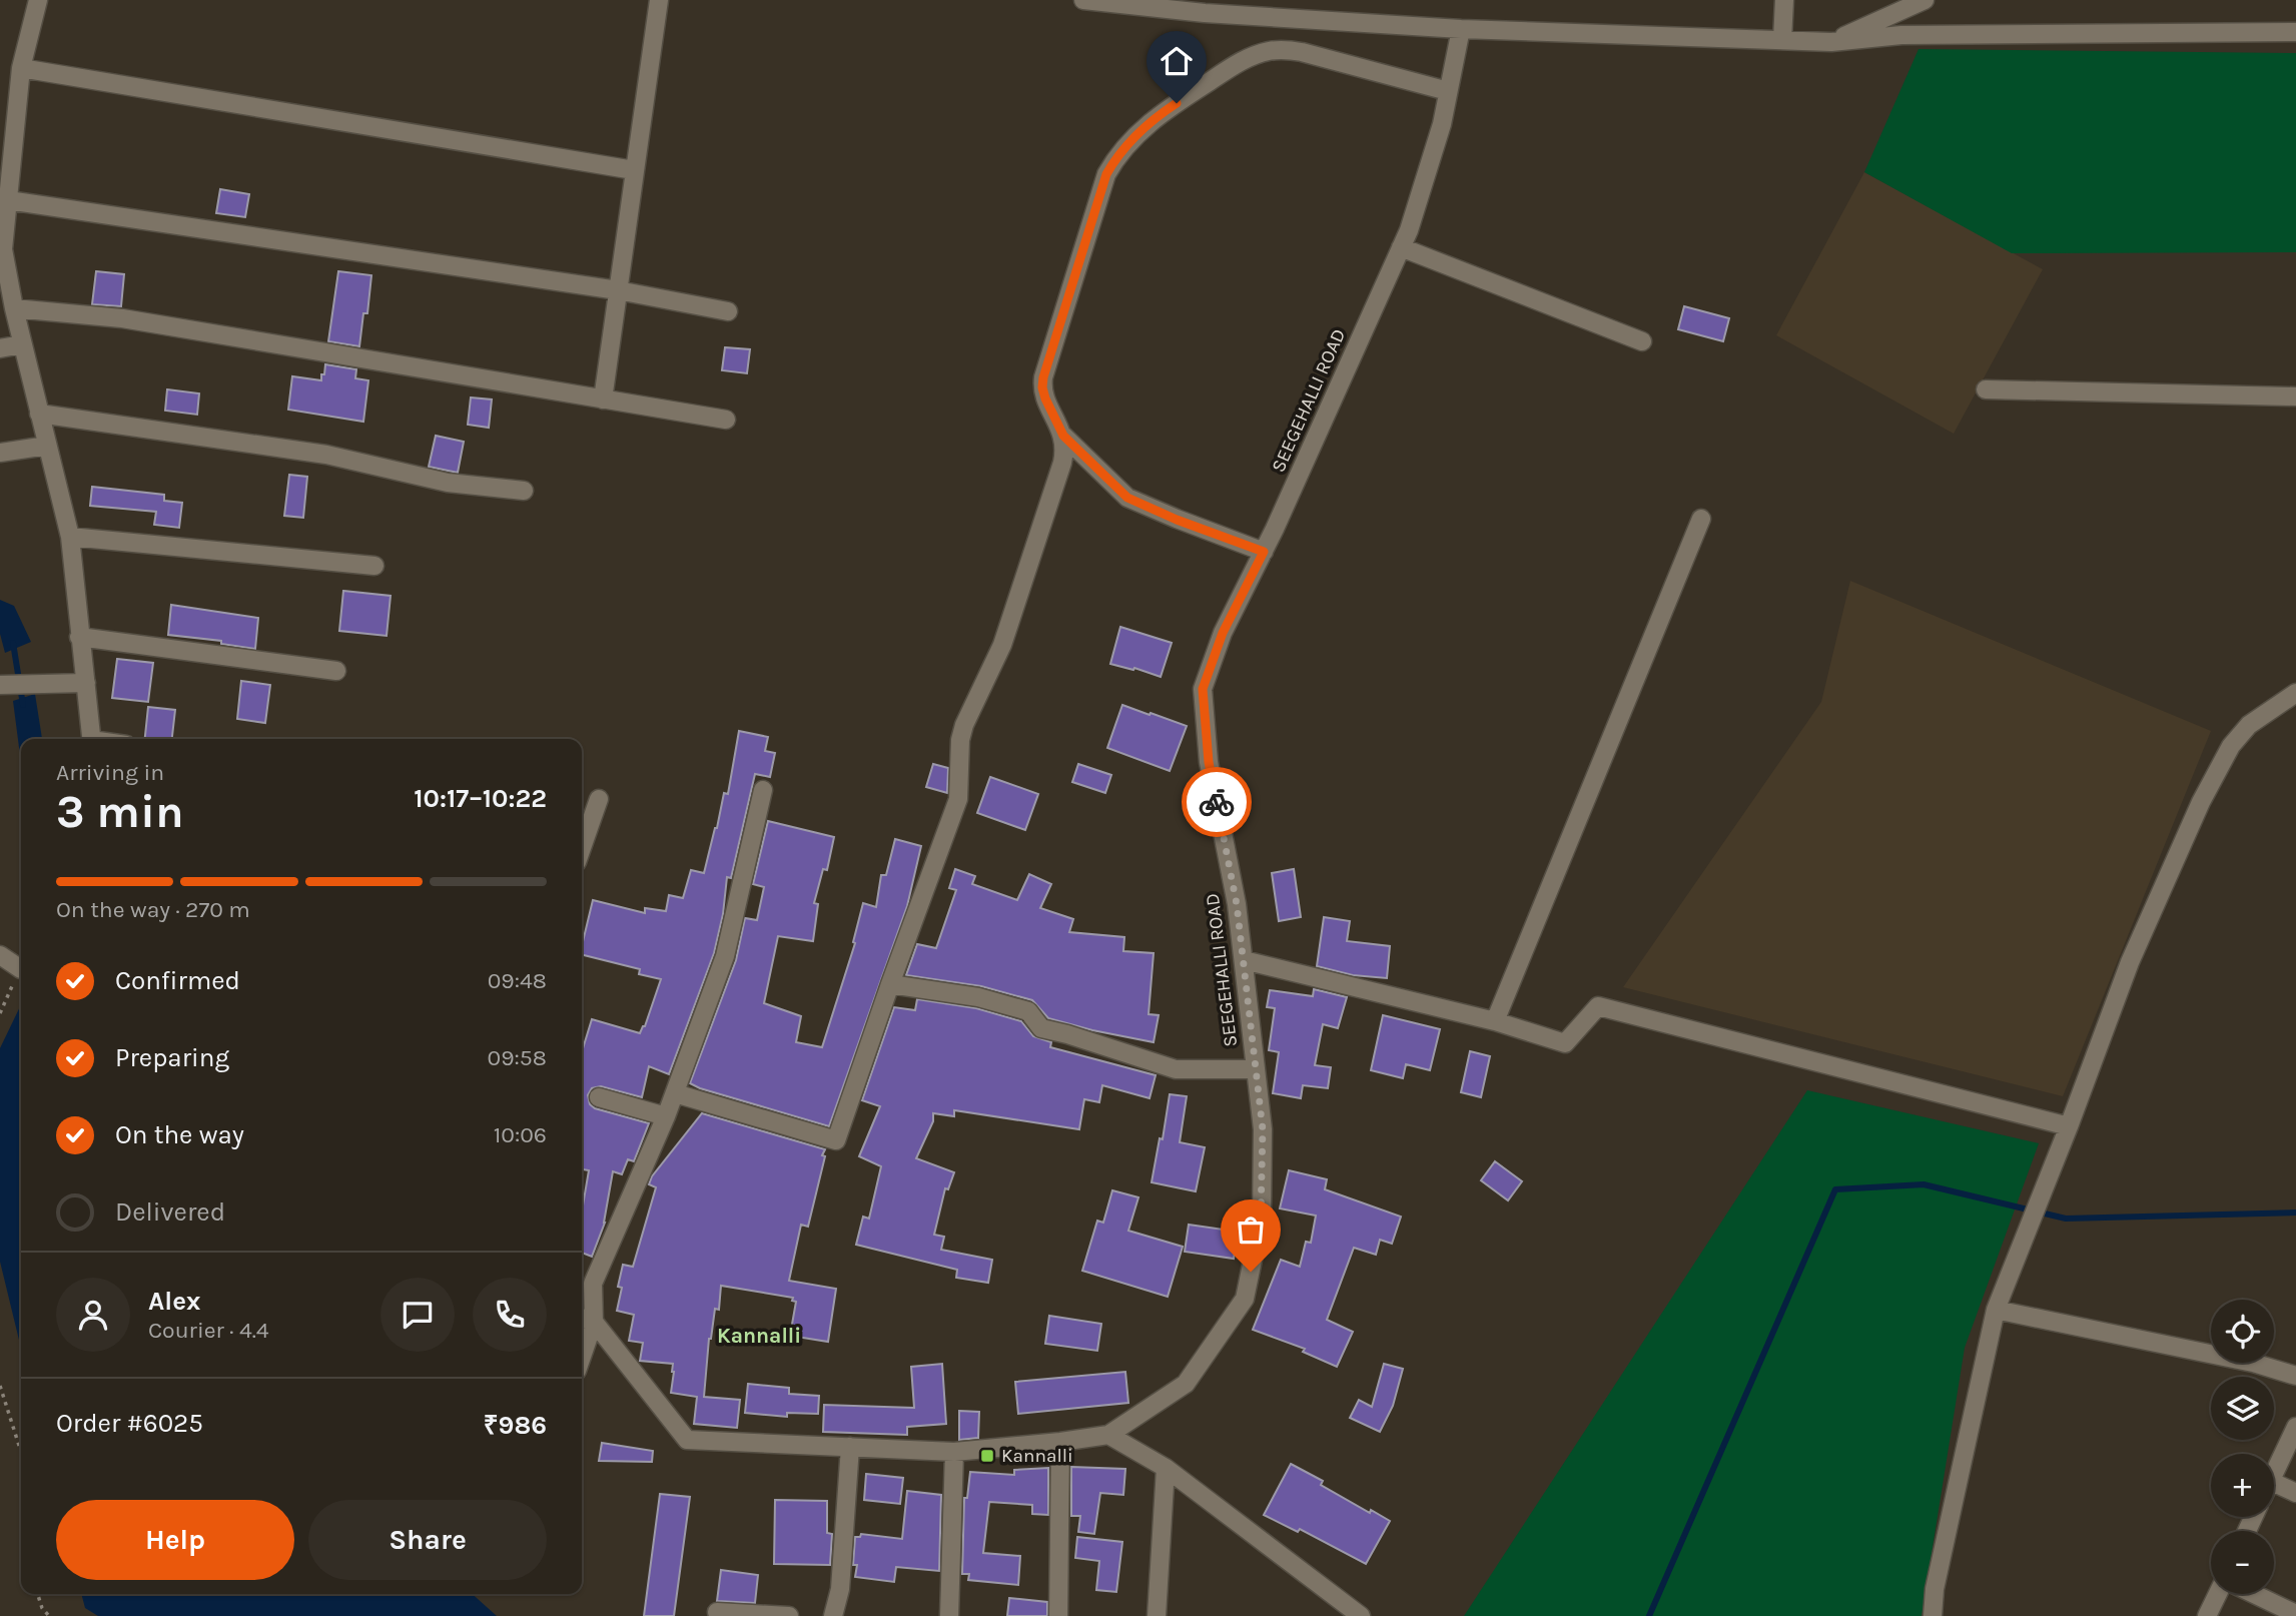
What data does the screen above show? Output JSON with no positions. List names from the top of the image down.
{
  "streets": {
    "street": ["SEEGEHALLI ROAD"]
  },
  "districts": ["Kannalli"],
  "places": {
    "transit": ["Kannalli"]
  },
  "page": {
    "heading": ["3 min", "Arriving in", "10:17–10:22"],
    "panel": [
      "Alex",
      "Courier · 4.4",
      "Order #6025",
      "₹986"
    ],
    "bar": "On the way · 270 m",
    "list": [
      ["Confirmed", "09:48"],
      ["Preparing", "09:58"],
      ["On the way", "10:06"],
      "Delivered"
    ],
    "map_buttons": ["+", "−"],
    "buttons": ["Help", "Share"]
  }
}
